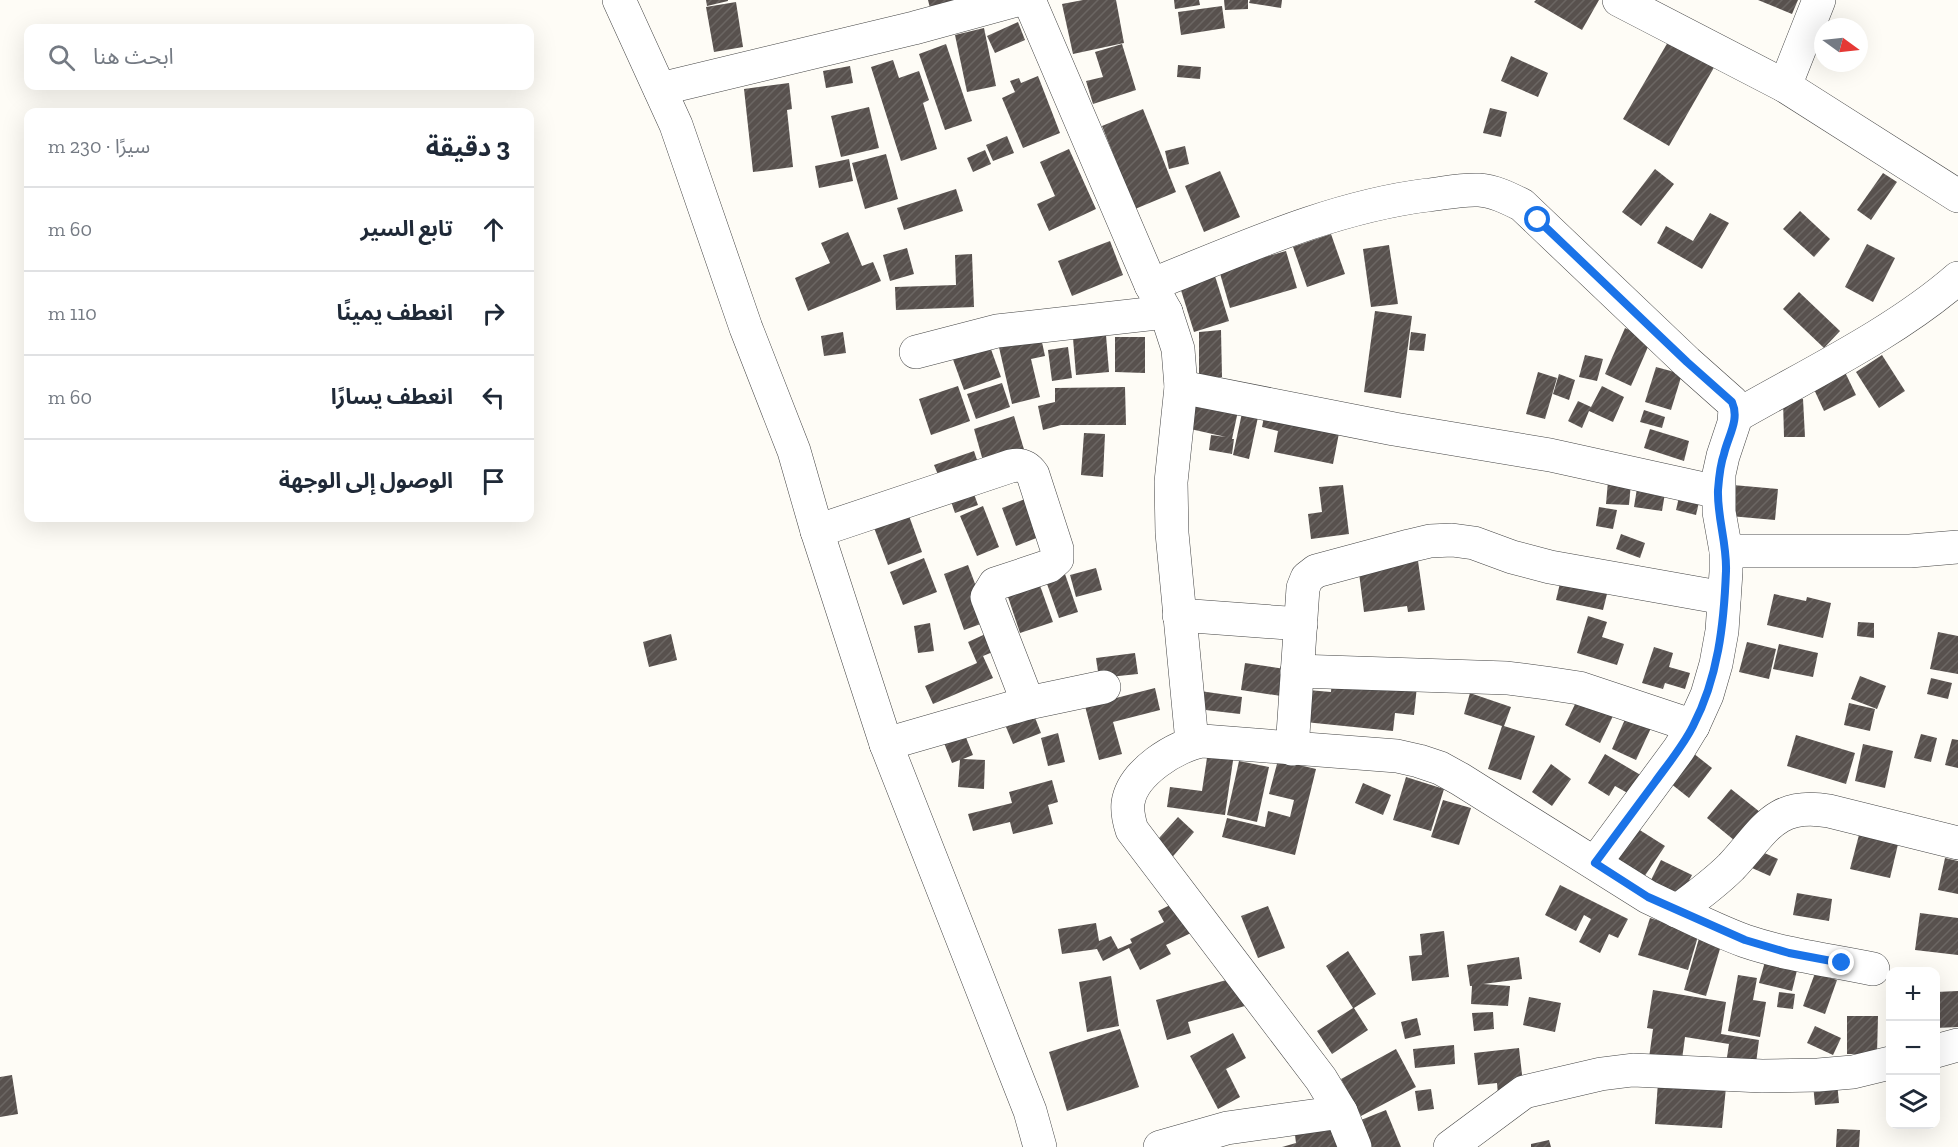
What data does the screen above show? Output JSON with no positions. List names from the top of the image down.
{
  "north": "right",
  "page": {
    "search": "ابحث هنا",
    "heading": ["3 دقيقة", "سيرًا · 230 m"],
    "list": [
      ["تابع السير", "60 m"],
      ["انعطف يمينًا", "110 m"],
      ["انعطف يسارًا", "60 m"],
      "الوصول إلى الوجهة"
    ],
    "map_buttons": ["+", "−"]
  }
}
